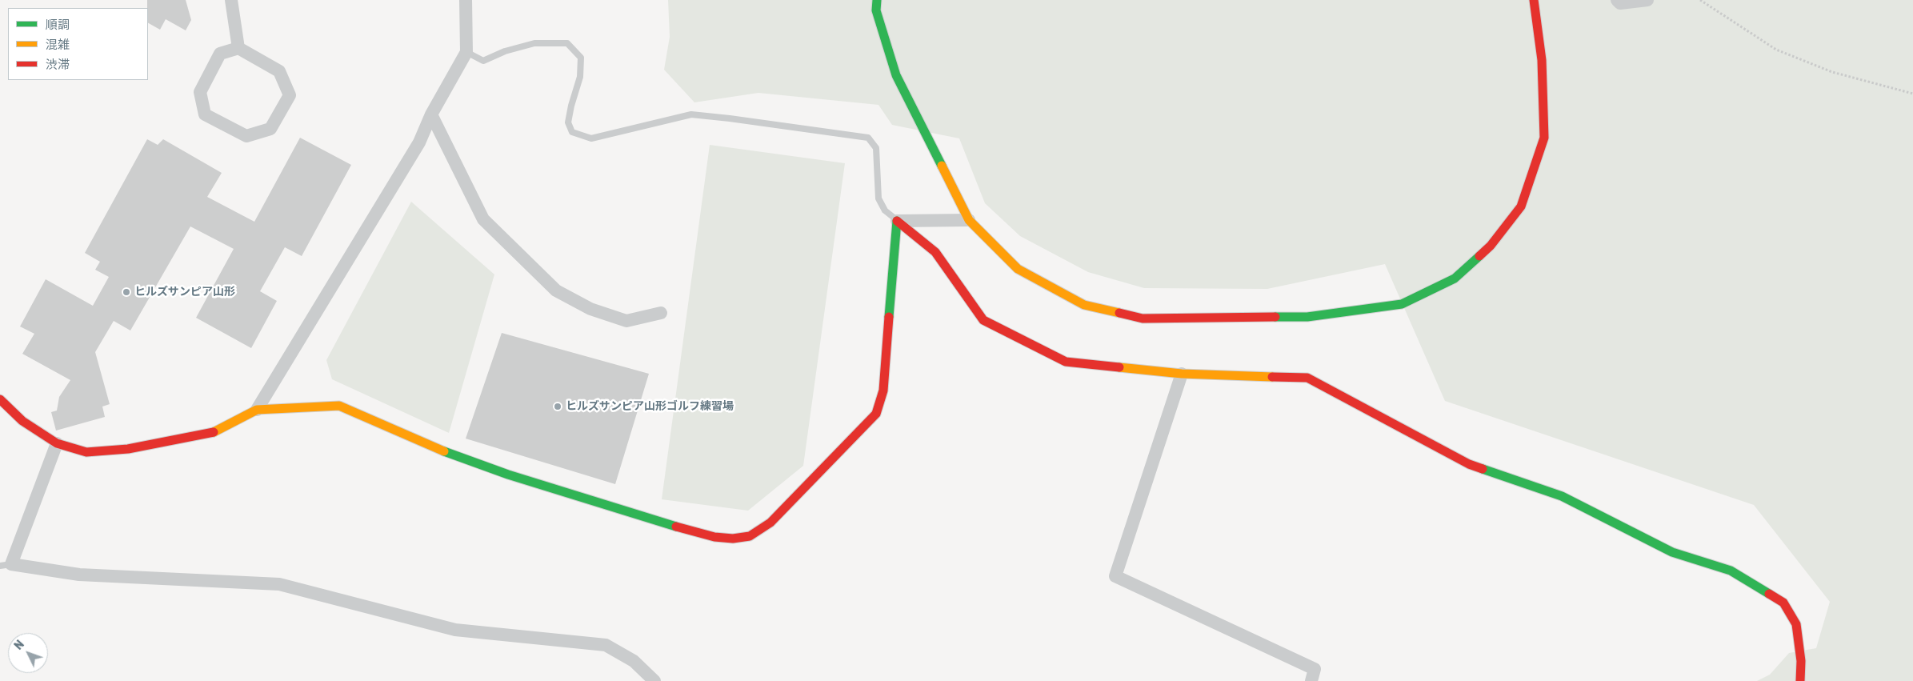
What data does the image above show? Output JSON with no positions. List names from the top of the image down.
{
  "places": ["ヒルズサンピア山形", "ヒルズサンピア山形ゴルフ練習場"],
  "legend": ["順調", "混雑", "渋滞"],
  "north": "top left"
}
